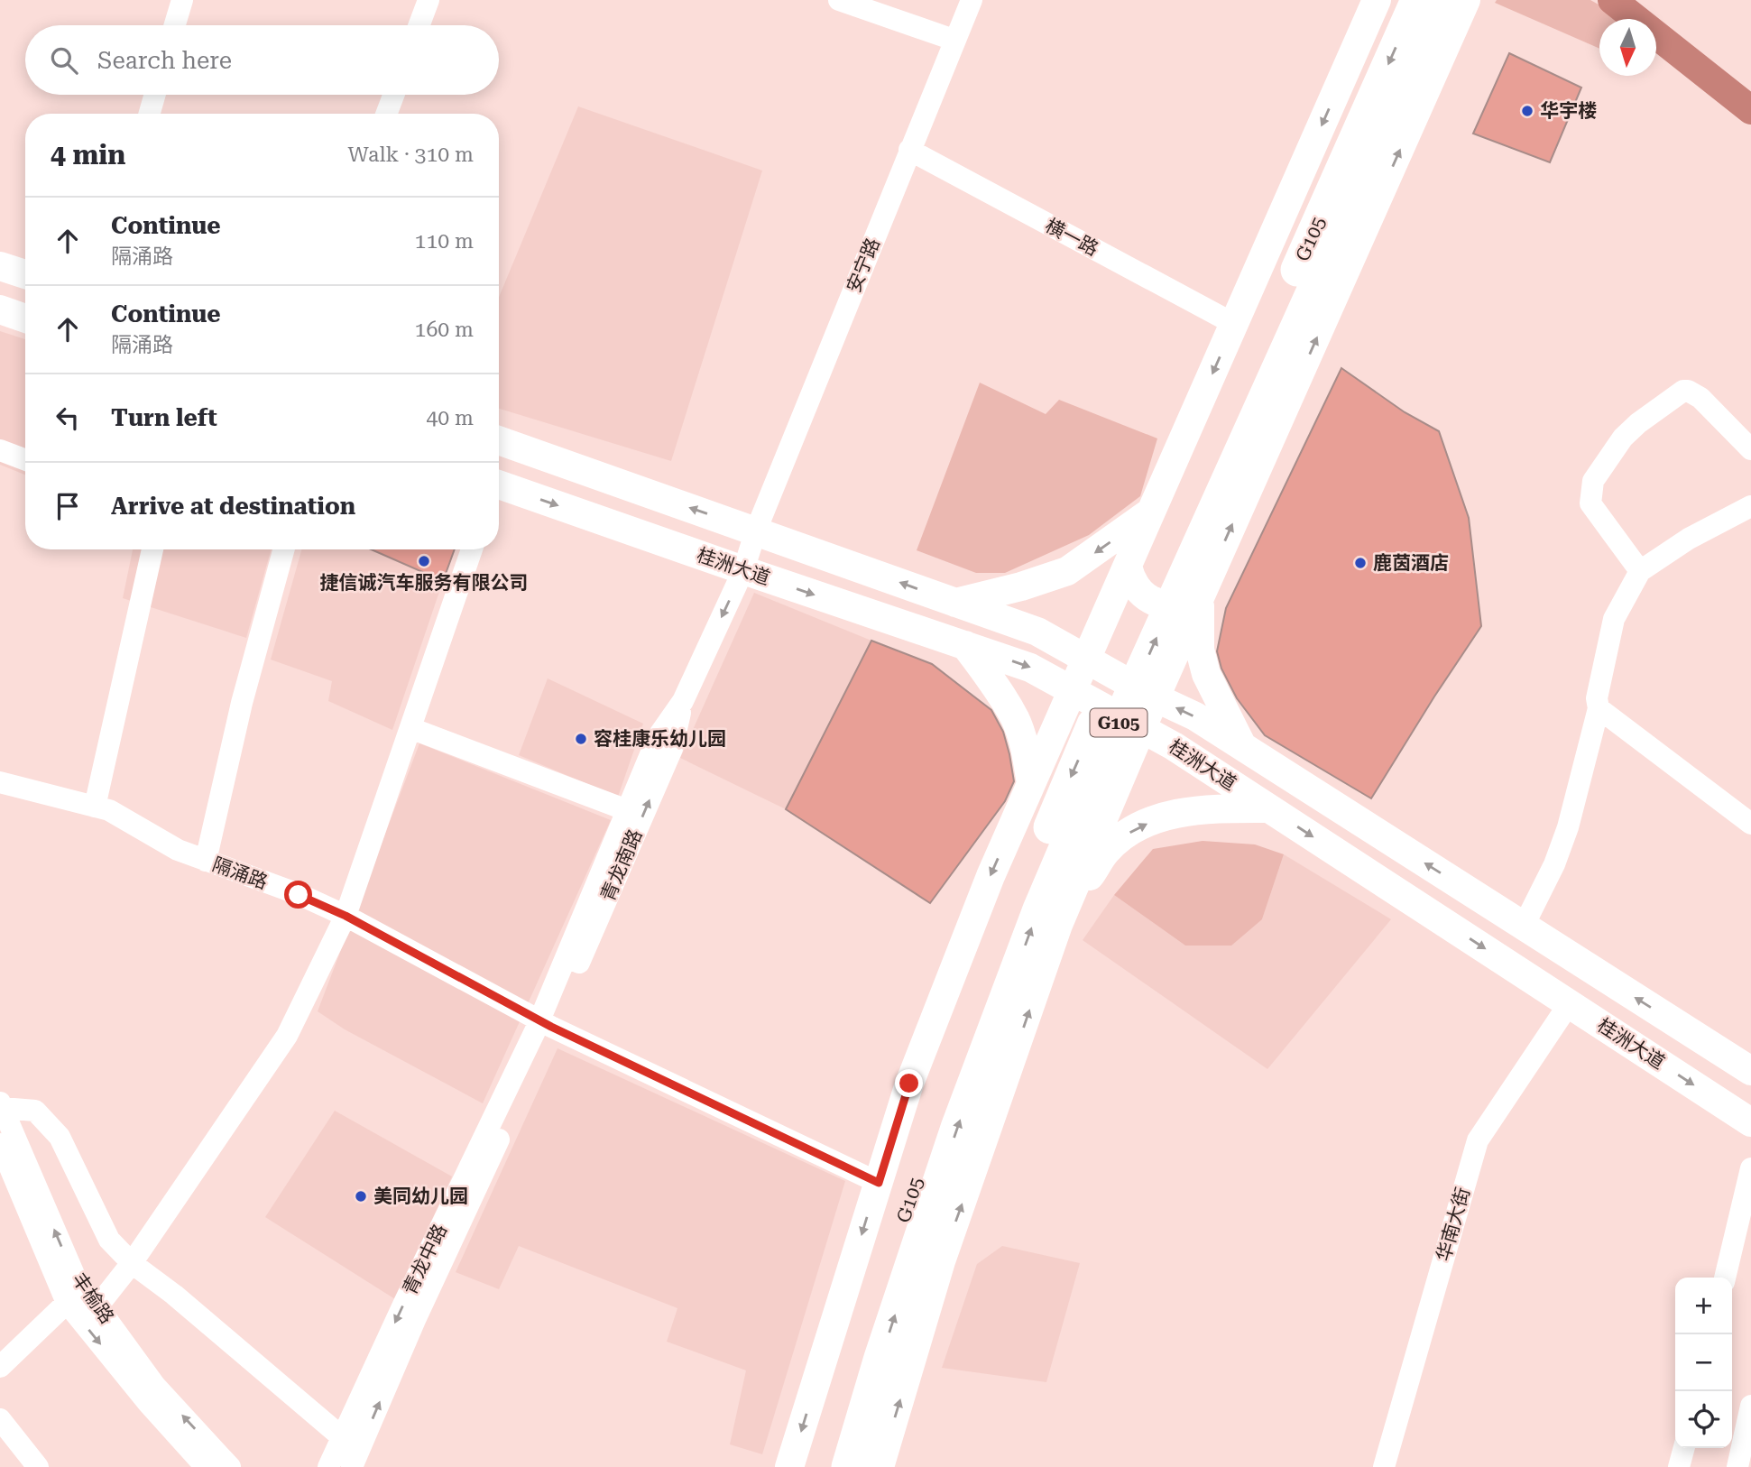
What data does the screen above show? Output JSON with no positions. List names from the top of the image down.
{
  "streets": {
    "highway": ["G105"],
    "main road": ["桂洲大道"],
    "street": [
      "横一路",
      "安宁路",
      "青龙南路",
      "隔涌路",
      "华南大街",
      "青龙中路",
      "丰榆路"
    ]
  },
  "crossings": [
    ["横一路", "安宁路"],
    ["安宁路", "桂洲大道"],
    ["安宁路", "青龙南路"],
    ["桂洲大道", "青龙南路"],
    ["桂洲大道", "华南大街"],
    ["青龙南路", "隔涌路"],
    ["青龙南路", "青龙中路"],
    ["隔涌路", "青龙中路"]
  ],
  "places": [
    "华宇楼",
    "捷信诚汽车服务有限公司",
    "鹿茵酒店",
    "容桂康乐幼儿园",
    "美同幼儿园"
  ],
  "north": "bottom",
  "page": {
    "search": "Search here",
    "heading": ["4 min", "Walk · 310 m"],
    "list": [
      ["Continue", "隔涌路", "110 m"],
      ["Continue", "隔涌路", "160 m"],
      ["Turn left", "40 m"],
      "Arrive at destination"
    ],
    "map_buttons": ["+", "−"]
  }
}
